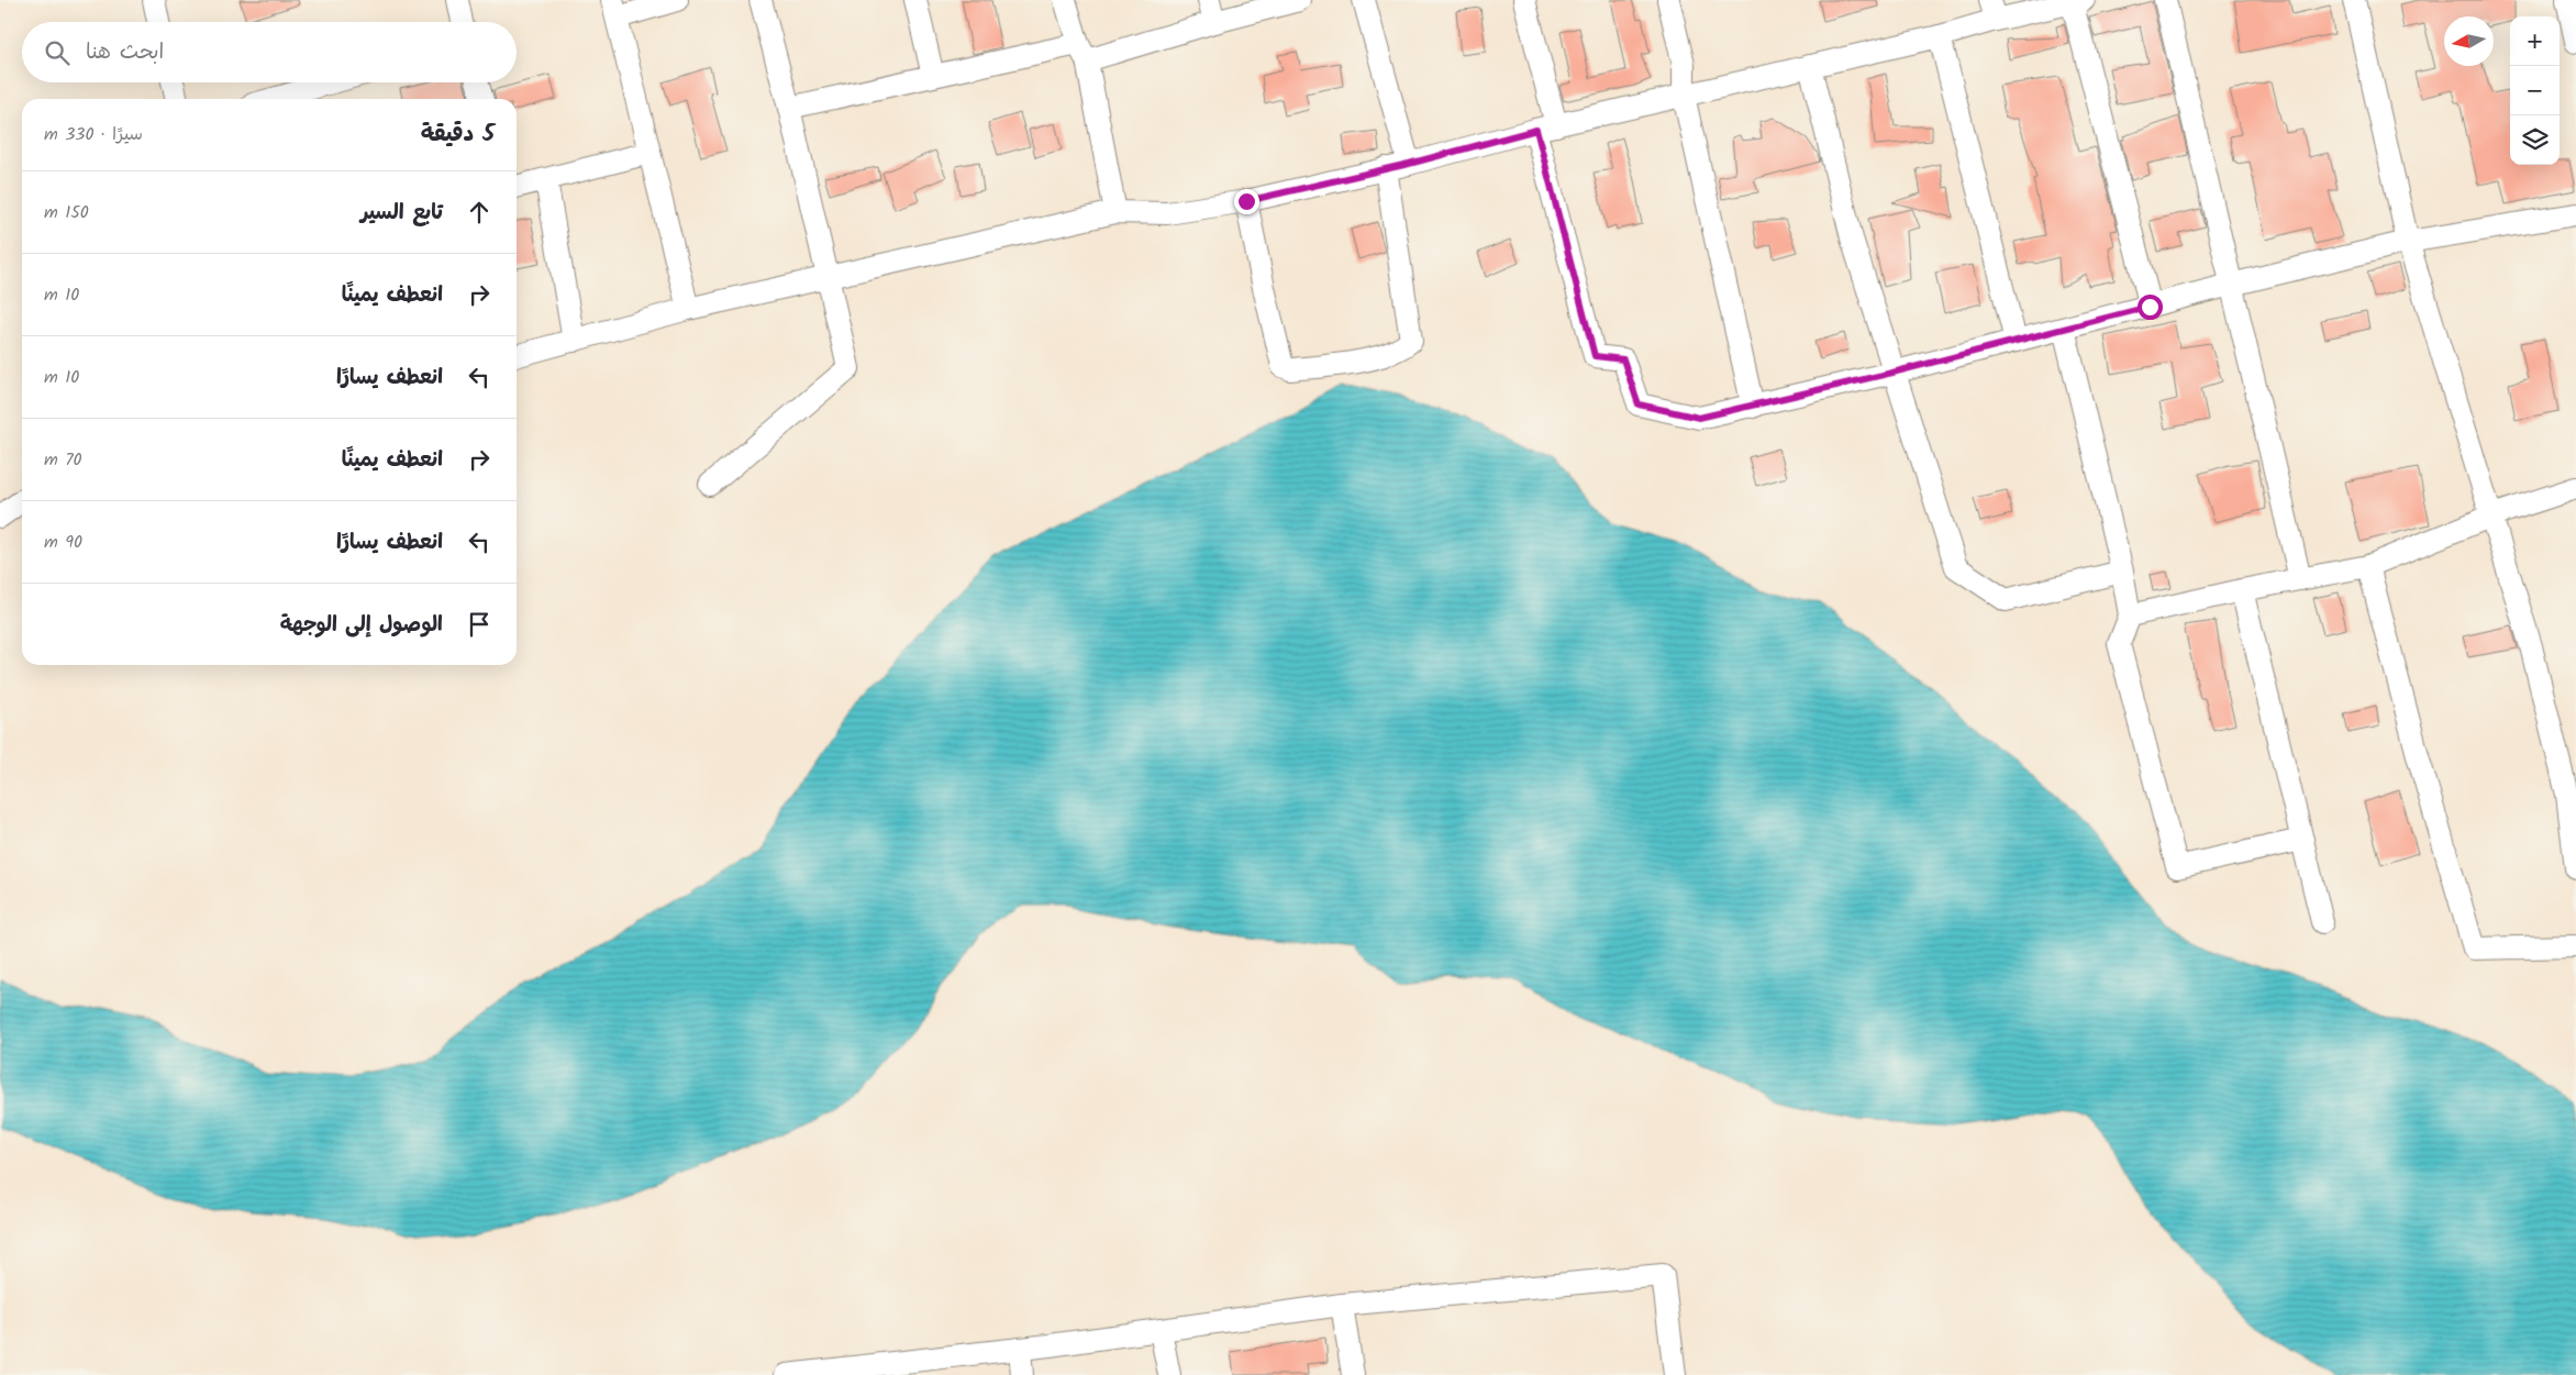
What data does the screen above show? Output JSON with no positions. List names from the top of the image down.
{
  "north": "left",
  "page": {
    "map_buttons": ["+", "−"],
    "search": "ابحث هنا",
    "heading": ["5 دقيقة", "سيرًا · 330 m"],
    "list": [
      ["تابع السير", "150 m"],
      ["انعطف يمينًا", "10 m"],
      ["انعطف يسارًا", "10 m"],
      ["انعطف يمينًا", "70 m"],
      ["انعطف يسارًا", "90 m"],
      "الوصول إلى الوجهة"
    ]
  }
}
